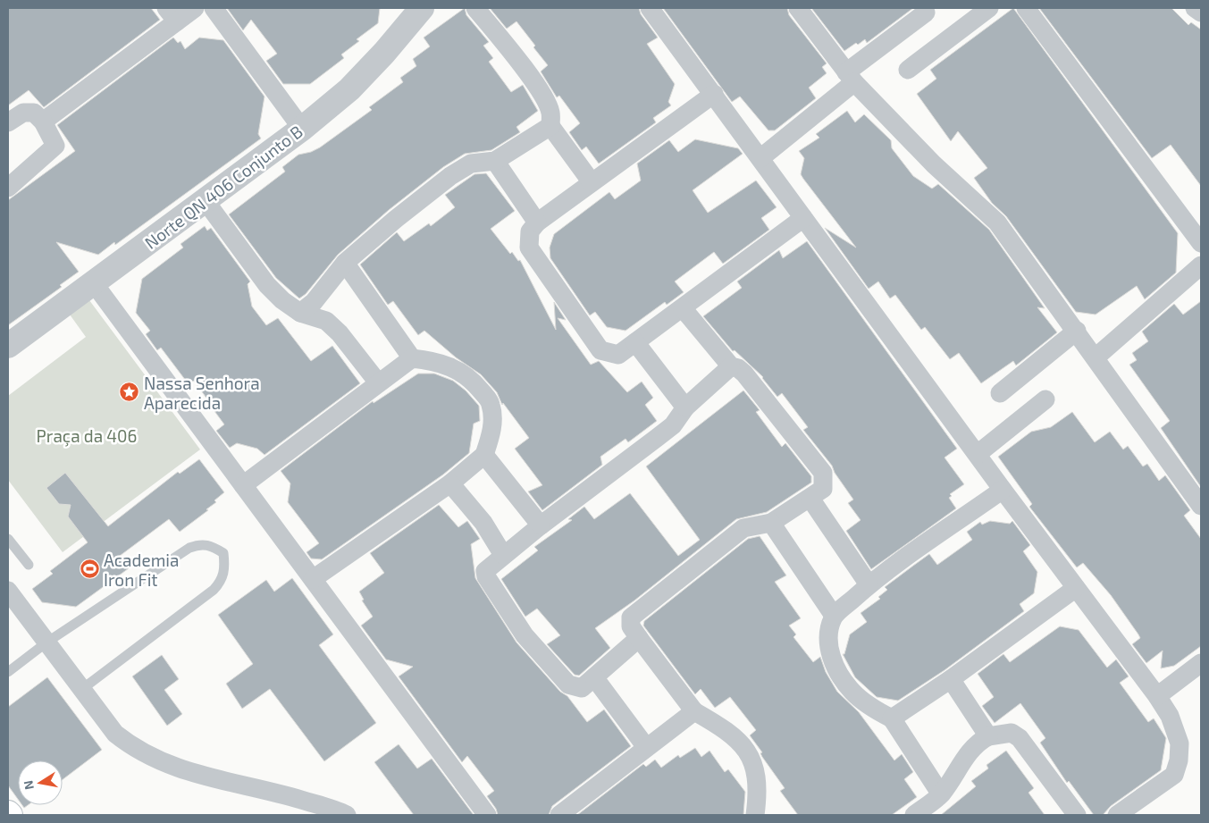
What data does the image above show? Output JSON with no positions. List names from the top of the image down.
{
  "streets": {
    "street": ["Norte QN 406 Conjunto B"]
  },
  "parks": ["Praça da 406"],
  "places": {
    "place": ["Nassa Senhora Aparecida"],
    "sports": ["Academia Iron Fit"]
  },
  "north": "left"
}
